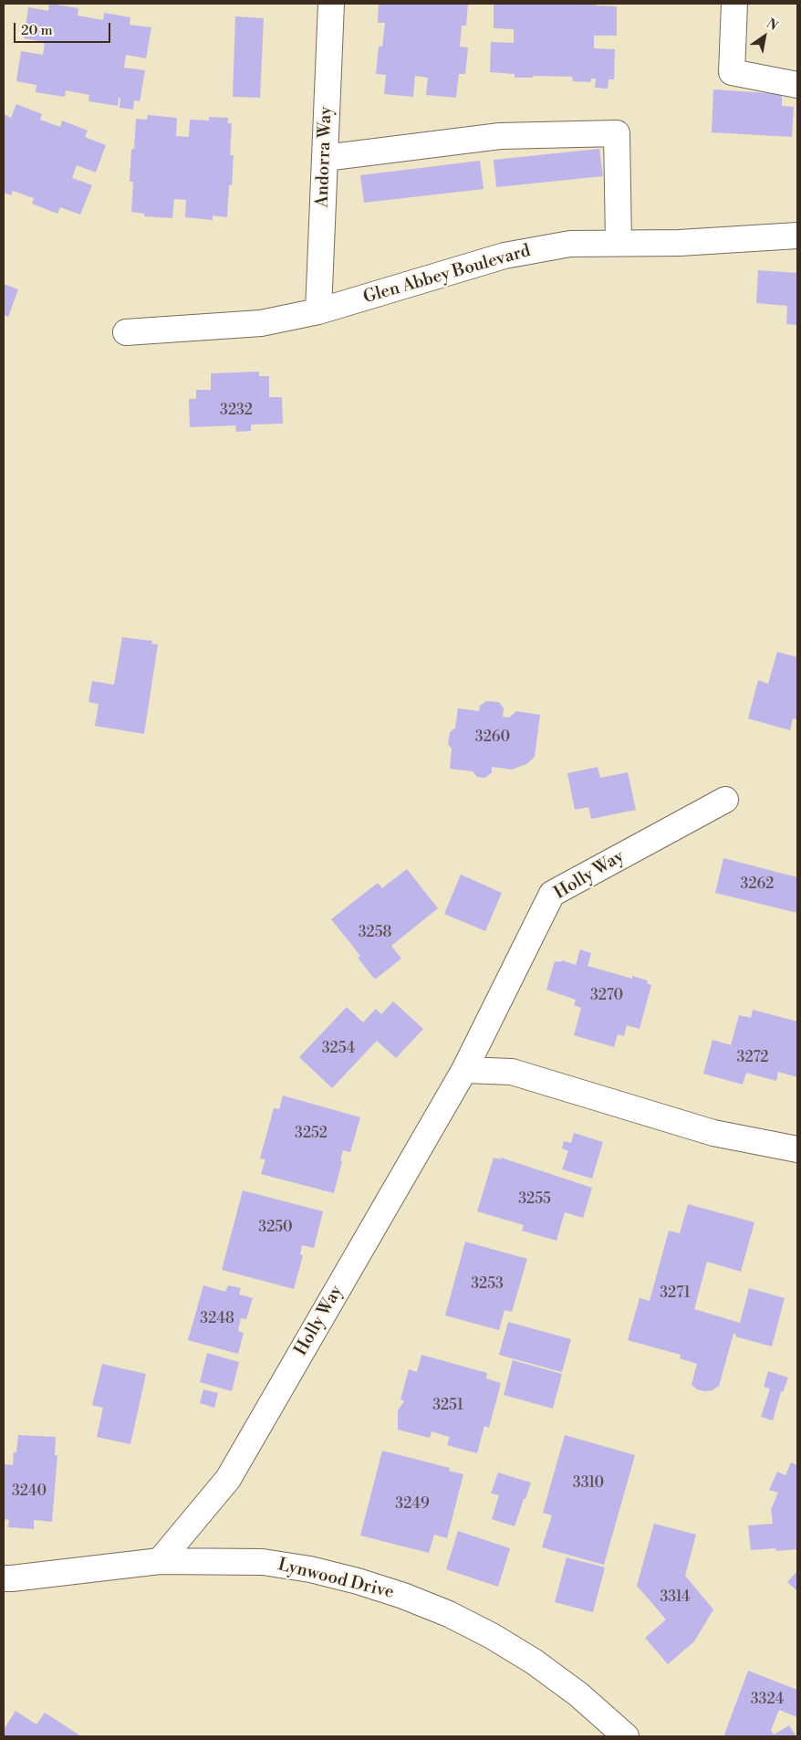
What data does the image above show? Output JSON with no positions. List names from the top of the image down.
{
  "streets": {
    "street": [
      "Andorra Way",
      "Glen Abbey Boulevard",
      "Holly Way",
      "Lynwood Drive"
    ]
  },
  "crossings": [
    ["Andorra Way", "Glen Abbey Boulevard"],
    ["Holly Way", "Lynwood Drive"]
  ],
  "house_numbers": [
    "3232",
    "3260",
    "3262",
    "3258",
    "3270",
    "3254",
    "3272",
    "3252",
    "3255",
    "3250",
    "3253",
    "3271",
    "3248",
    "3251",
    "3310",
    "3240",
    "3249",
    "3314",
    "3324"
  ],
  "scale_bar": "20 m",
  "north": "top right"
}
